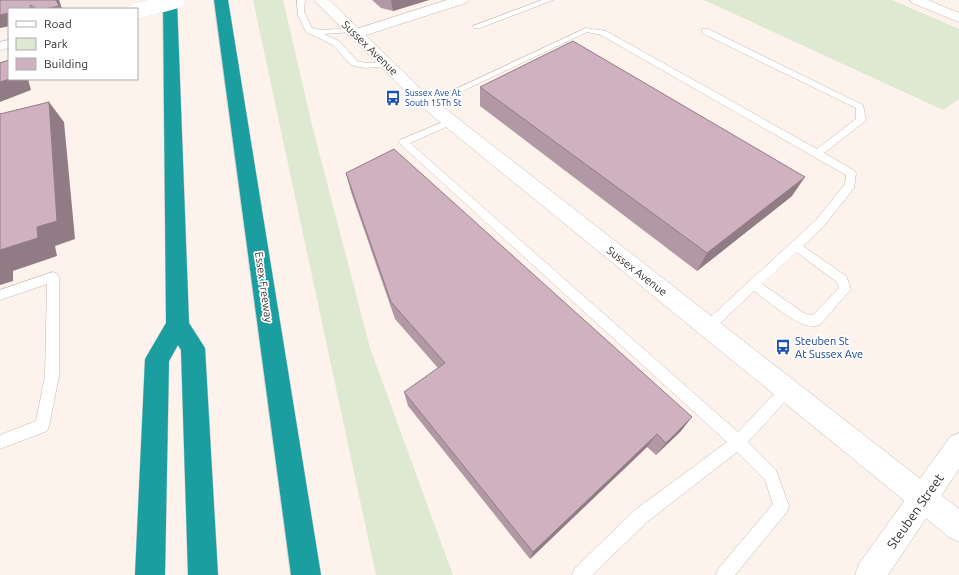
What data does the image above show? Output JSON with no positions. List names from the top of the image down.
{
  "streets": {
    "highway": ["Essex Freeway"],
    "street": ["Sussex Avenue", "Steuben Street"]
  },
  "crossings": [
    ["Sussex Avenue", "Steuben Street"]
  ],
  "places": {
    "bus stop": ["Sussex Ave At South 15Th St", "Steuben St At Sussex Ave"]
  },
  "legend": ["Road", "Park", "Building"]
}
